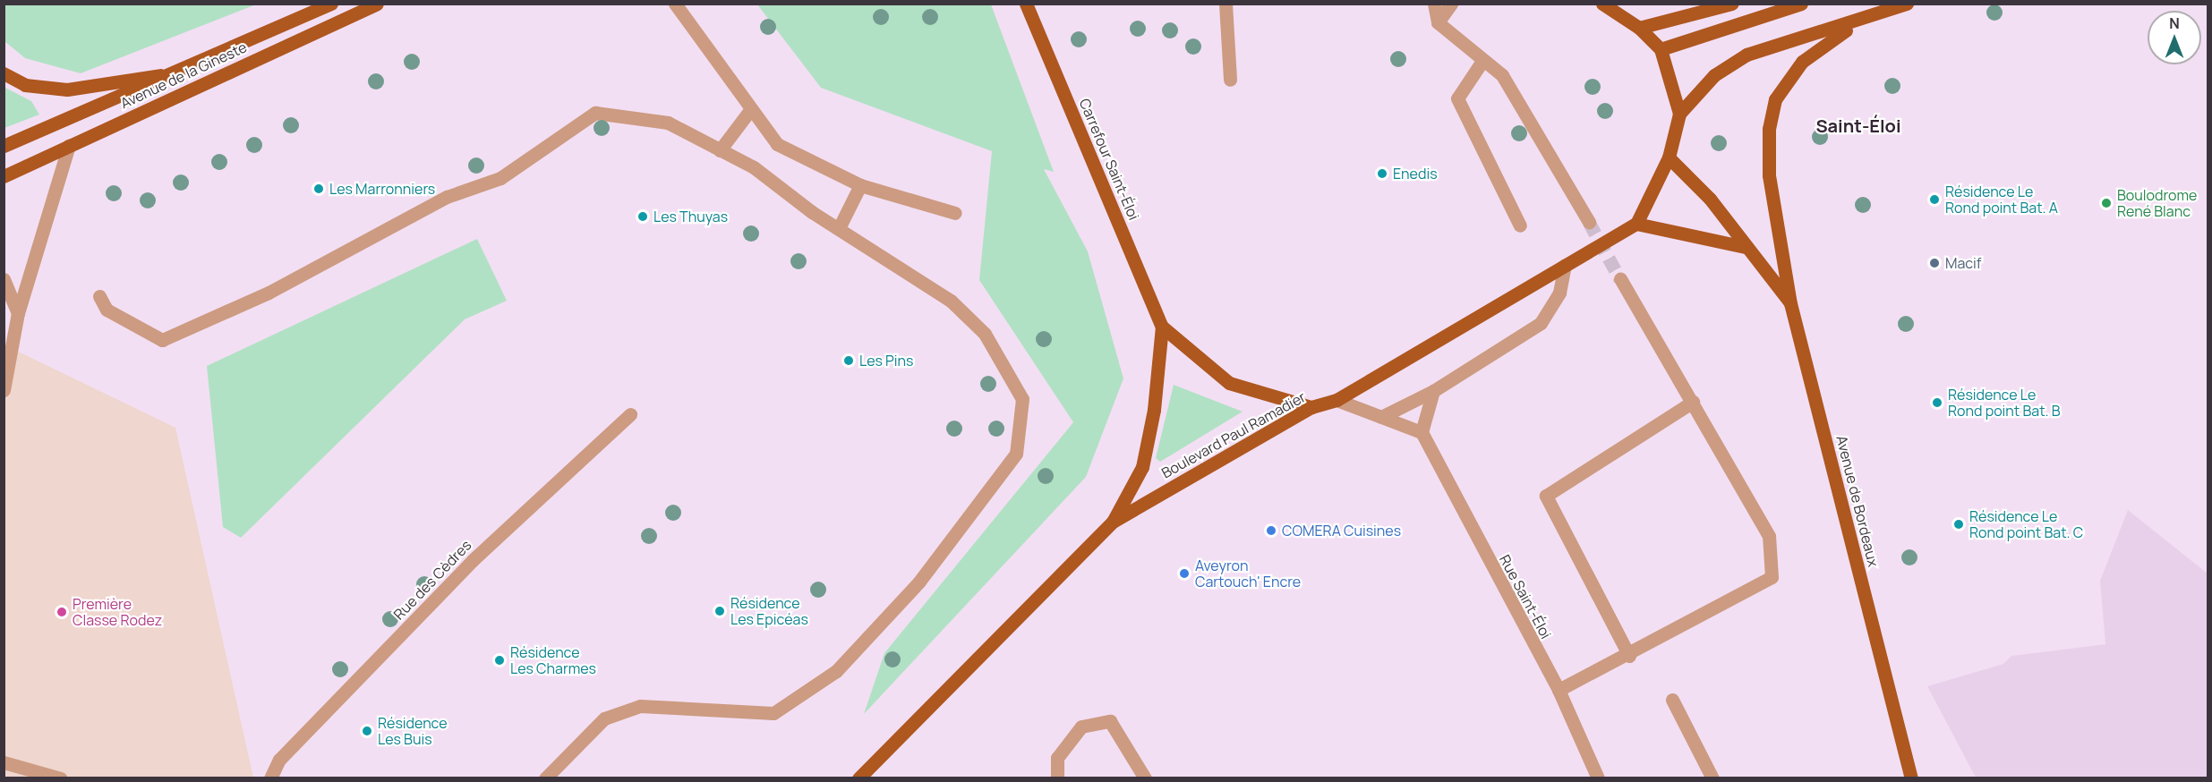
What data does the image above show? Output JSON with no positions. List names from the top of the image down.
{
  "streets": {
    "main road": [
      "Avenue de la Gineste",
      "Carrefour Saint-Éloi",
      "Boulevard Paul Ramadier",
      "Avenue de Bordeaux"
    ],
    "street": ["Rue des Cèdres", "Rue Saint-Éloi"]
  },
  "crossings": [
    ["Carrefour Saint-Éloi", "Boulevard Paul Ramadier"]
  ],
  "districts": ["Saint-Éloi"],
  "places": [
    "Enedis",
    "Les Marronniers",
    "Résidence Le Rond point Bat. A",
    "Boulodrome René Blanc",
    "Les Thuyas",
    "Macif",
    "Les Pins",
    "Résidence Le Rond point Bat. B",
    "Résidence Le Rond point Bat. C",
    "COMERA Cuisines",
    "Aveyron Cartouch' Encre",
    "Résidence Les Epicéas",
    "Première Classe Rodez",
    "Résidence Les Charmes",
    "Résidence Les Buis"
  ],
  "north": "top"
}
